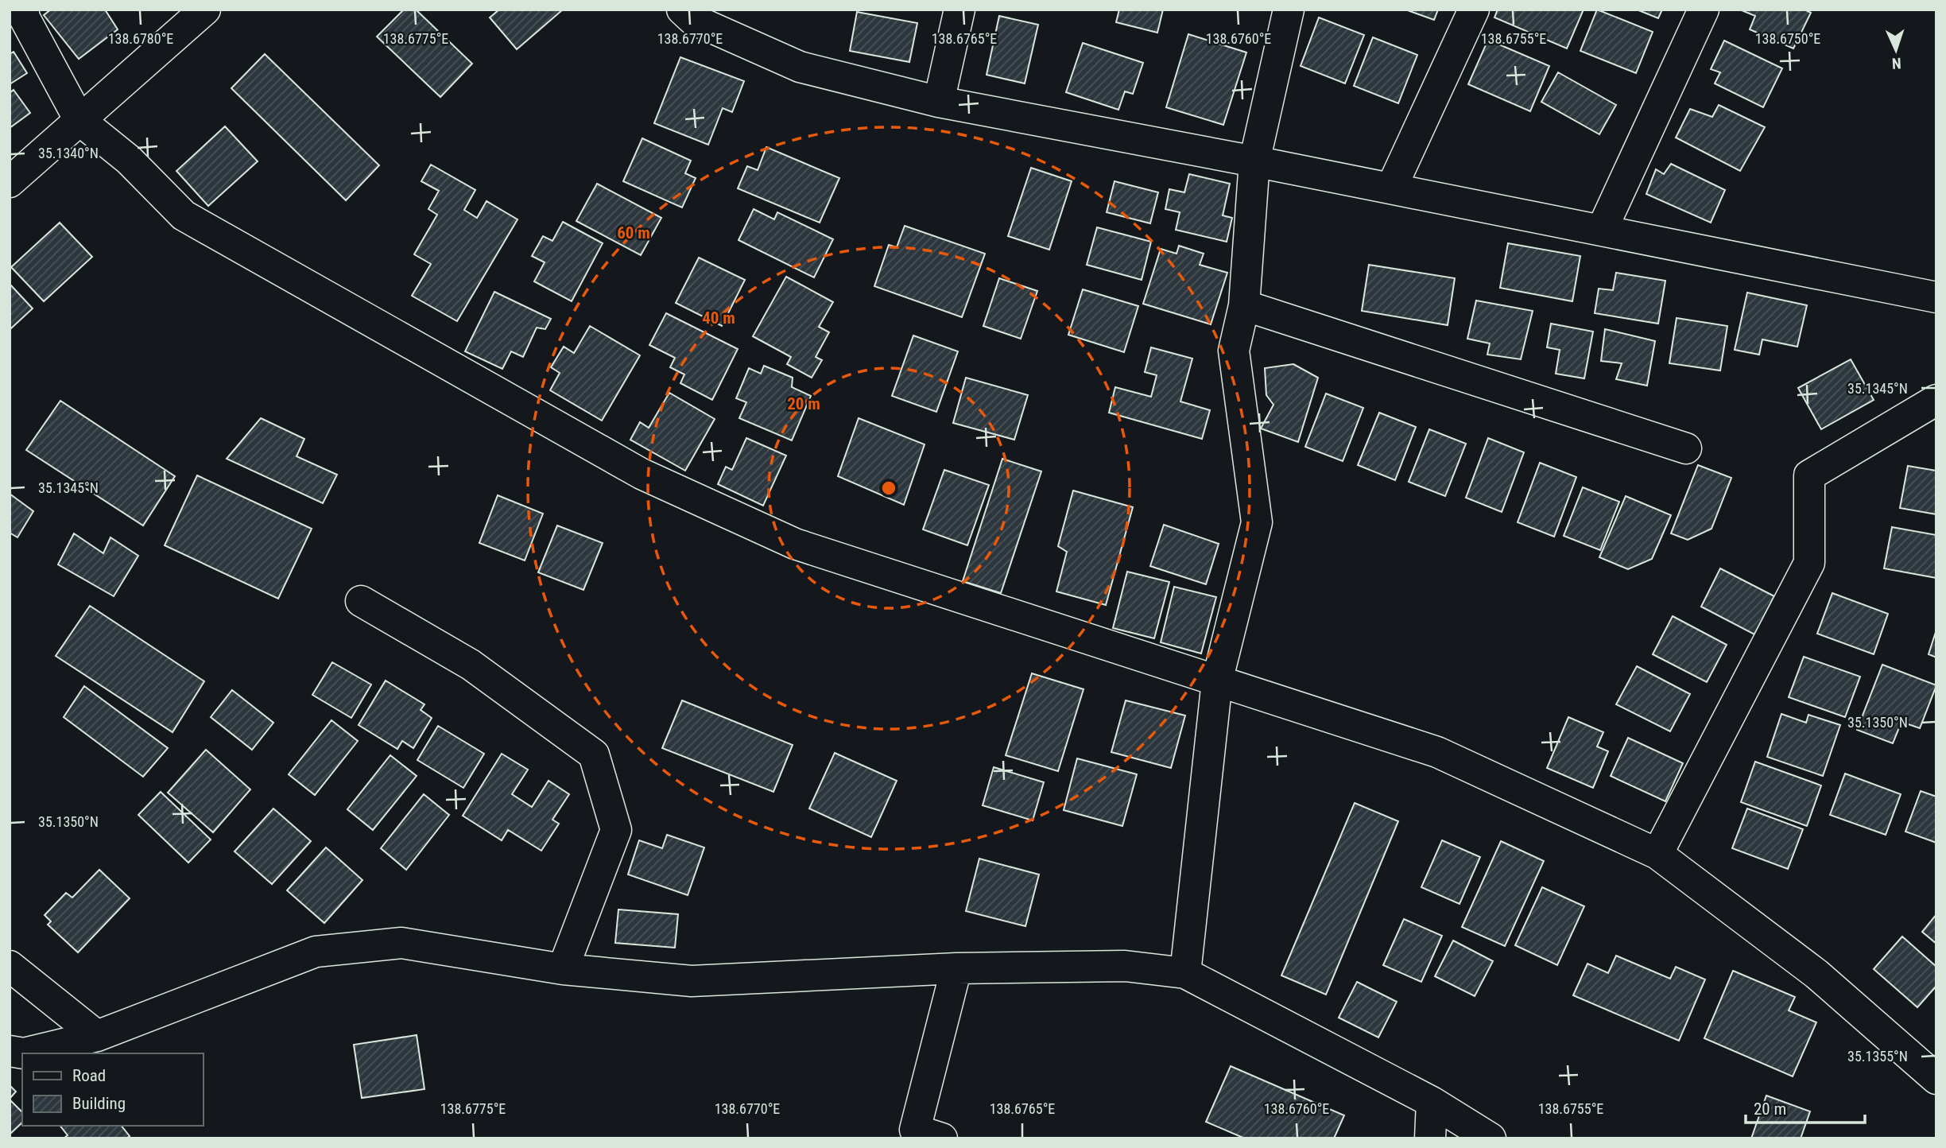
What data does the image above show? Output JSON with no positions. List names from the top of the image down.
{
  "legend": ["Road", "Building"],
  "scale_bar": "20 m",
  "north": "bottom",
  "coordinates": [
    "138.6780°E",
    "138.6775°E",
    "138.6770°E",
    "138.6765°E",
    "138.6760°E",
    "138.6755°E",
    "138.6750°E",
    "35.1340°N",
    "35.1345°N",
    "35.1350°N",
    "35.1355°N"
  ],
  "rings": ["60 m", "40 m", "20 m"]
}
